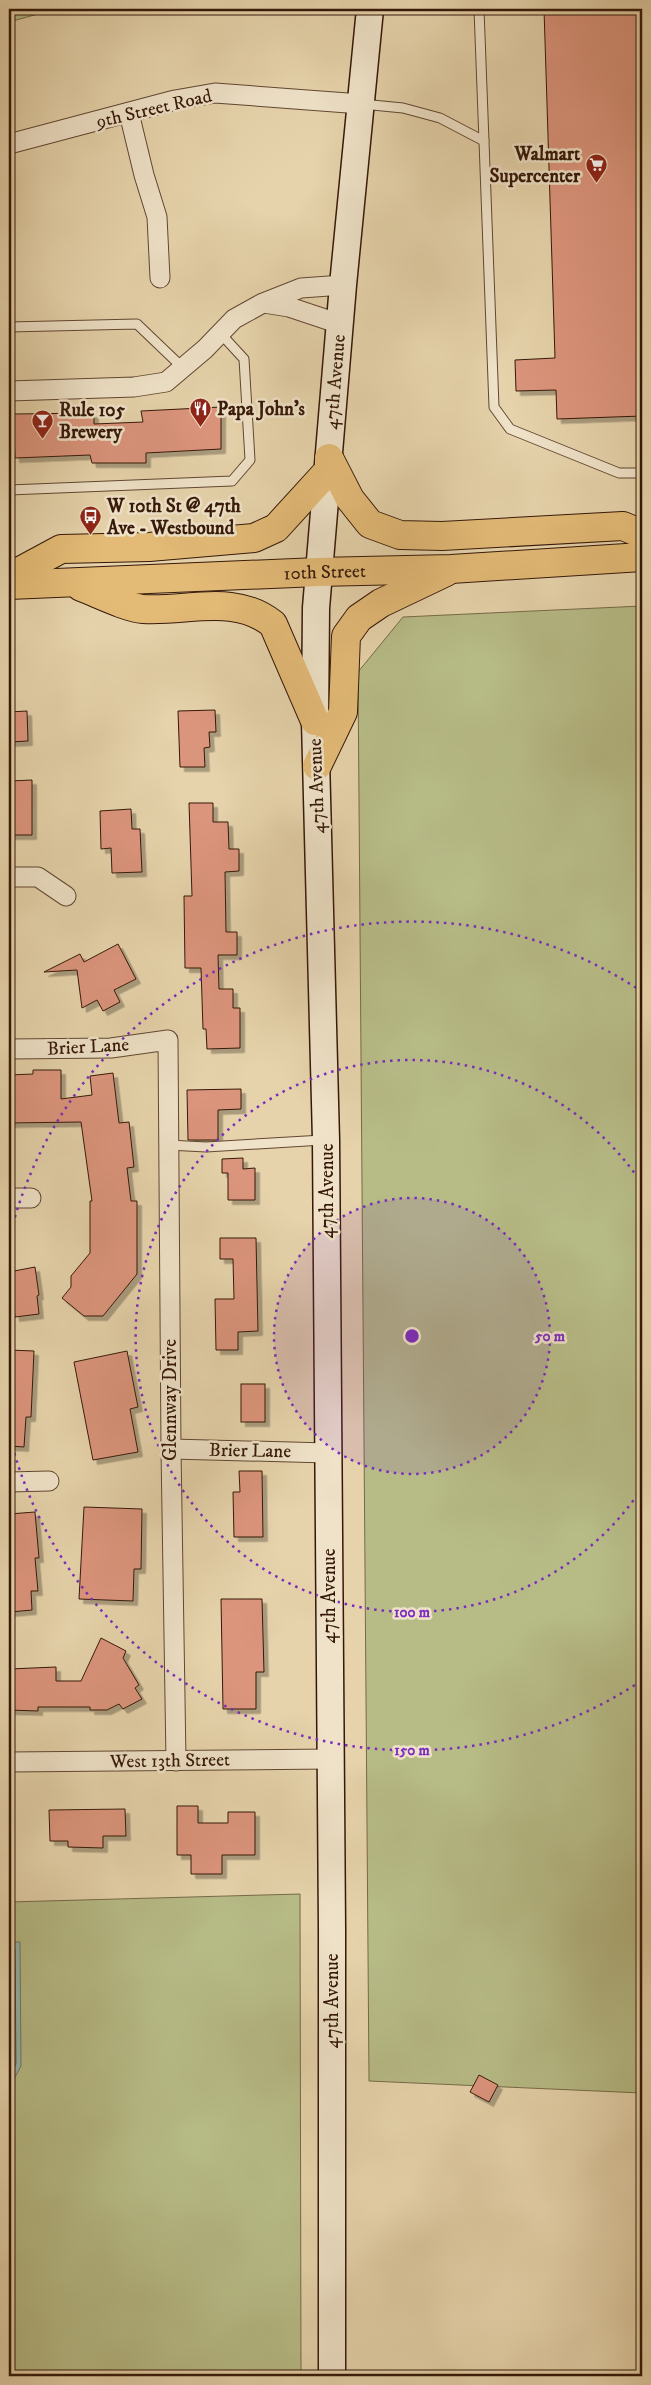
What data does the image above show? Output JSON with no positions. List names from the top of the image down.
{
  "streets": {
    "main road": ["47th Avenue", "10th Street"],
    "street": [
      "9th Street Road",
      "Brier Lane",
      "Glennway Drive",
      "West 13th Street"
    ]
  },
  "crossings": [
    ["9th Street Road", "47th Avenue"],
    ["47th Avenue", "10th Street"],
    ["47th Avenue", "Brier Lane"],
    ["47th Avenue", "West 13th Street"],
    ["Brier Lane", "Glennway Drive"],
    ["Glennway Drive", "West 13th Street"]
  ],
  "places": {
    "supermarket": ["Walmart Supercenter"],
    "restaurant": ["Papa John's"],
    "bar": ["Rule 105 Brewery"],
    "bus stop": ["W 10th St @ 47th Ave - Westbound"]
  },
  "rings": ["50 m", "100 m", "150 m"]
}
